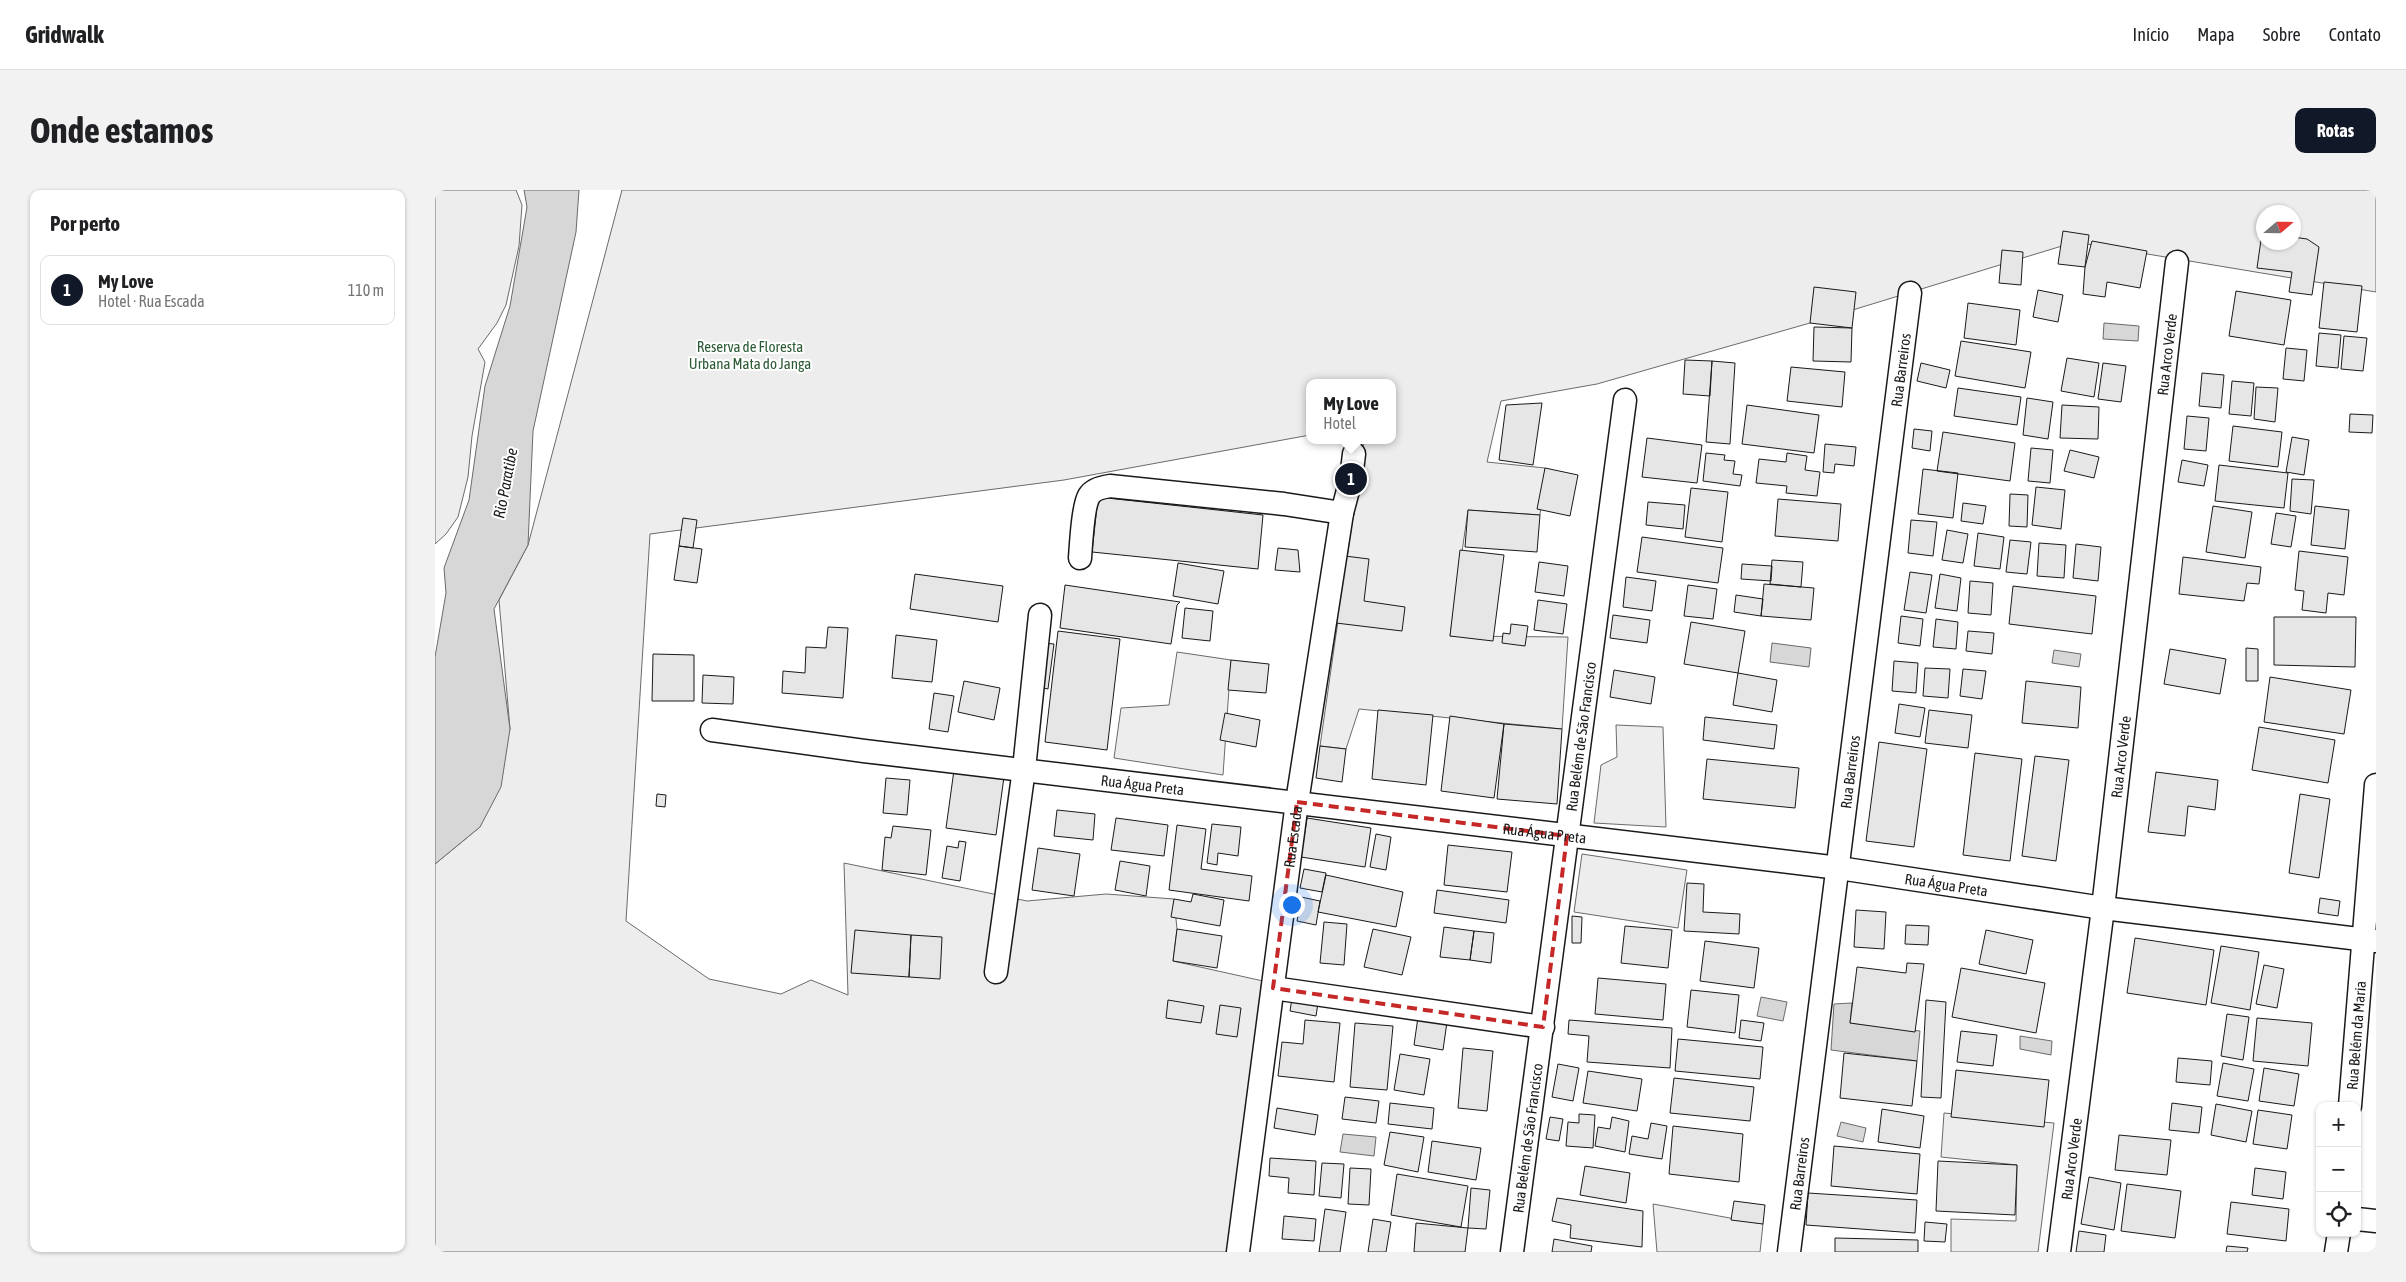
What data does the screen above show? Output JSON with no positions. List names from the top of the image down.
{
  "streets": {
    "street": [
      "Rua Arco Verde",
      "Rua Barreiros",
      "Rua Belém de São Francisco",
      "Rua Água Preta",
      "Rua Escada",
      "Rua Belém da Maria"
    ]
  },
  "crossings": [
    ["Rua Arco Verde", "Rua Água Preta"],
    ["Rua Barreiros", "Rua Água Preta"],
    ["Rua Belém de São Francisco", "Rua Água Preta"],
    ["Rua Água Preta", "Rua Escada"],
    ["Rua Água Preta", "Rua Belém da Maria"]
  ],
  "water": ["Rio Paratibe"],
  "parks": ["Reserva de Floresta Urbana Mata do Janga"],
  "north": "right",
  "page": {
    "header": "Gridwalk",
    "nav": [
      "Início",
      "Mapa",
      "Sobre",
      "Contato"
    ],
    "buttons": "Rotas",
    "title": "Onde estamos",
    "heading": "Por perto",
    "list": [
      {
        "mark": "1",
        "name": "My Love",
        "note": "Hotel · Rua Escada",
        "value": "110 m"
      }
    ],
    "popup": ["My Love", "Hotel"],
    "pins": "1",
    "map_buttons": ["+", "−"]
  }
}
